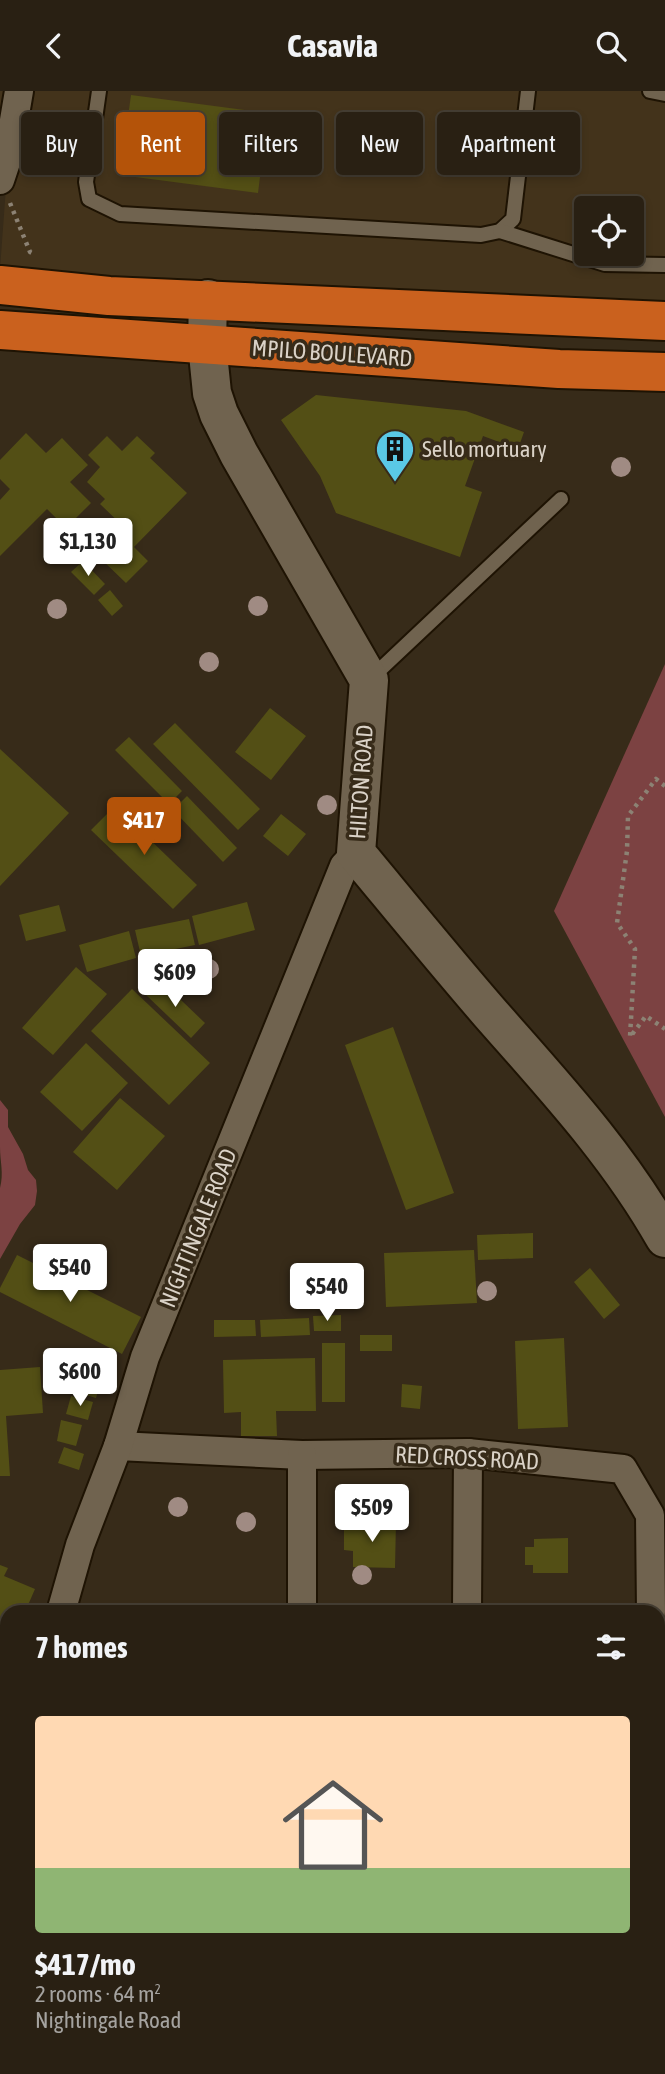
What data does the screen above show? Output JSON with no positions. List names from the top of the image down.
{
  "streets": {
    "highway": ["MPILO BOULEVARD"],
    "street": ["HILTON ROAD", "NIGHTINGALE ROAD", "RED CROSS ROAD"]
  },
  "crossings": [
    ["HILTON ROAD", "NIGHTINGALE ROAD"],
    ["NIGHTINGALE ROAD", "RED CROSS ROAD"]
  ],
  "places": {
    "building": ["Sello mortuary"]
  },
  "page": {
    "header": "Casavia",
    "chip": [
      "Buy",
      "Rent",
      "Filters",
      "New",
      "Apartment"
    ],
    "price": [
      "$1,130",
      "$417",
      "$609",
      "$540",
      "$540",
      "$600",
      "$509"
    ],
    "heading": "7 homes",
    "list": [
      {
        "name": "$417/mo",
        "note": "2 rooms · 64 m² · Nightingale Road"
      }
    ]
  }
}
